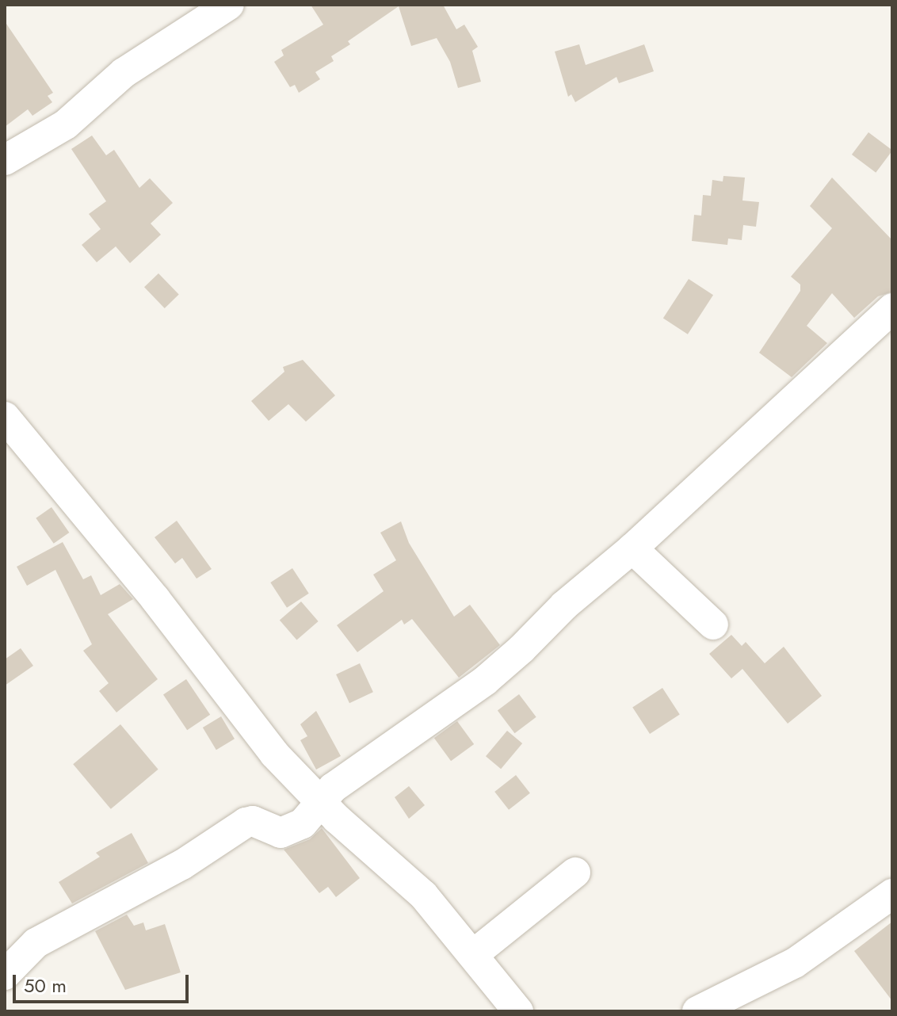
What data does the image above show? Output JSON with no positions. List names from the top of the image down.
{
  "scale_bar": "50 m"
}
